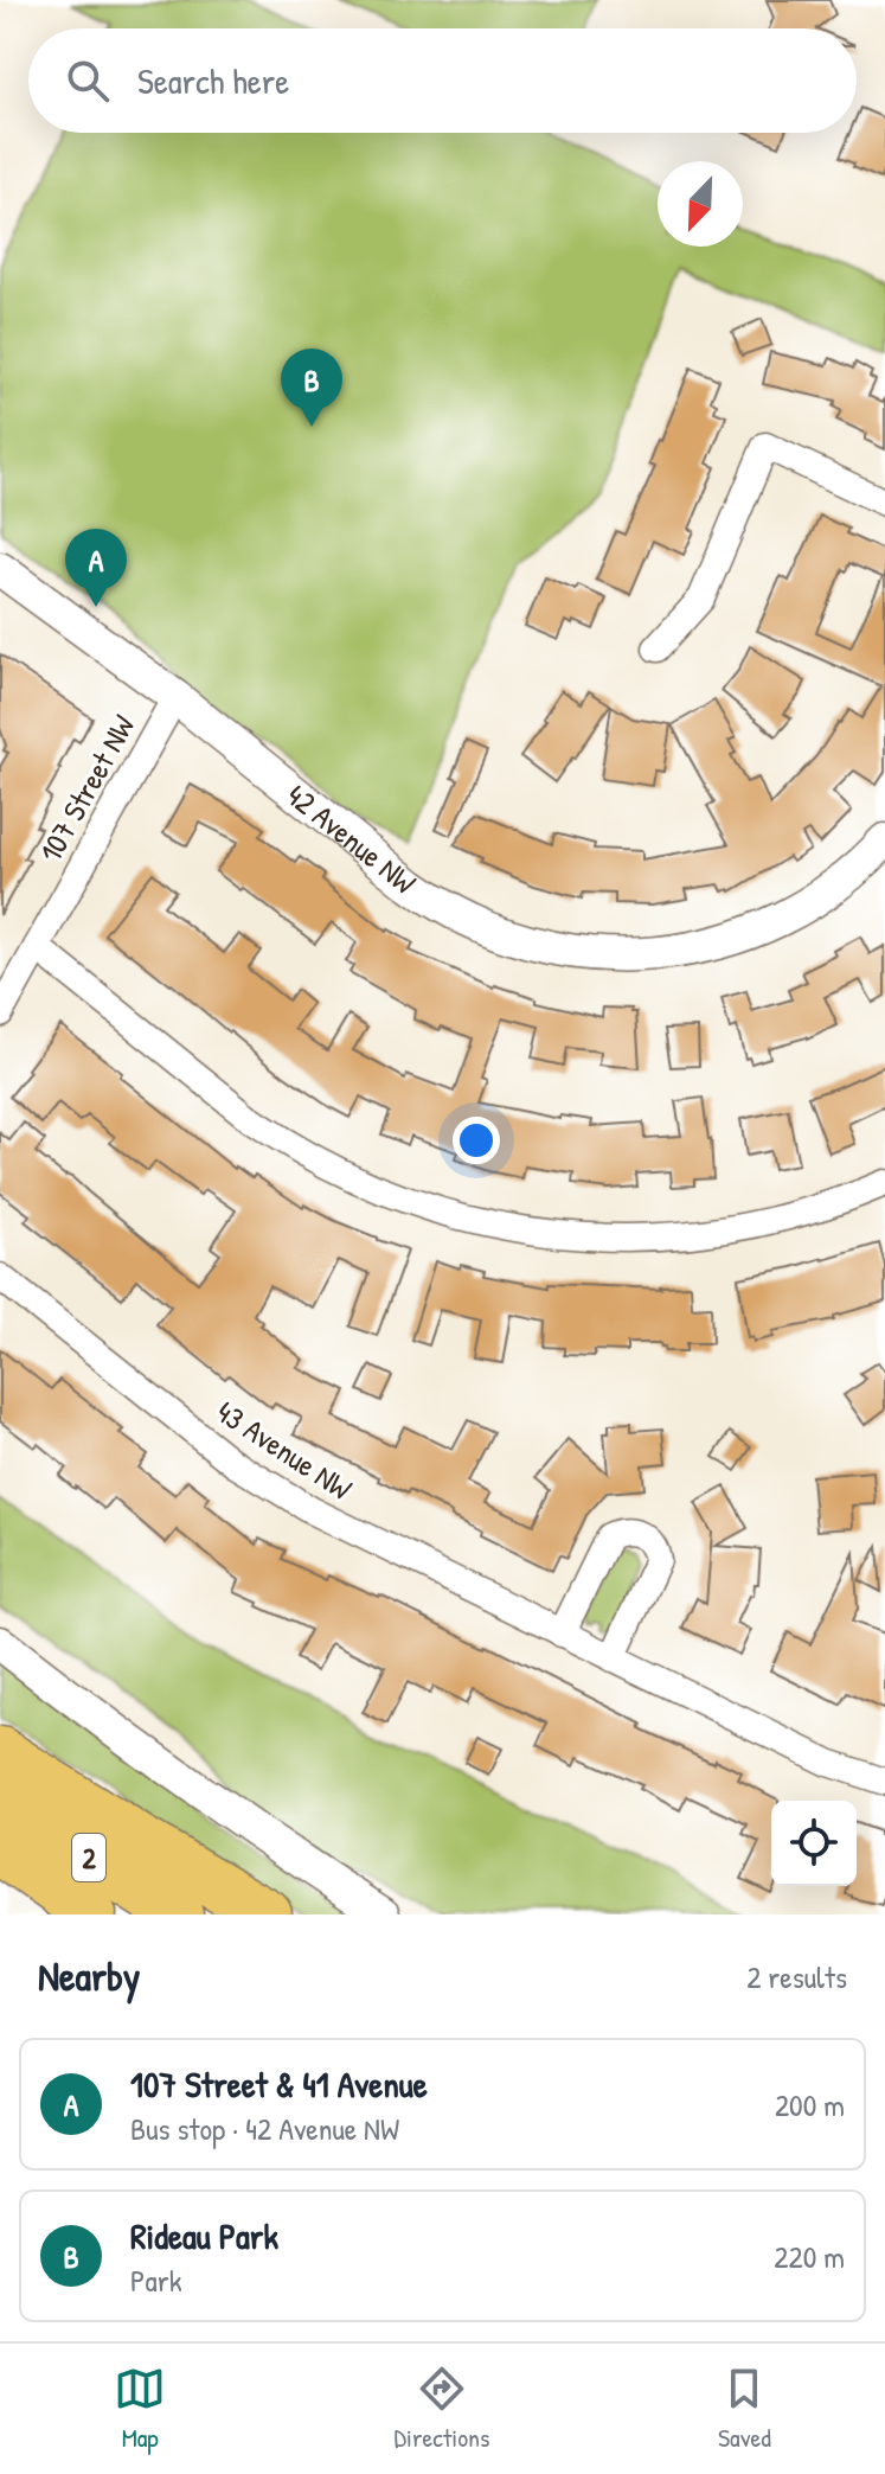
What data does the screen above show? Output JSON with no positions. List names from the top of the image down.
{
  "streets": {
    "highway": ["2"],
    "street": ["107 Street NW", "42 Avenue NW", "43 Avenue NW"]
  },
  "crossings": [
    ["107 Street NW", "42 Avenue NW"]
  ],
  "north": "bottom left",
  "page": {
    "search": "Search here",
    "pins": ["B", "A"],
    "heading": ["Nearby", "2 results"],
    "list": [
      {
        "mark": "A",
        "name": "107 Street & 41 Avenue",
        "note": "Bus stop · 42 Avenue NW",
        "value": "200 m"
      },
      {
        "mark": "B",
        "name": "Rideau Park",
        "note": "Park",
        "value": "220 m"
      }
    ],
    "nav": ["Map", "Directions", "Saved"]
  }
}
